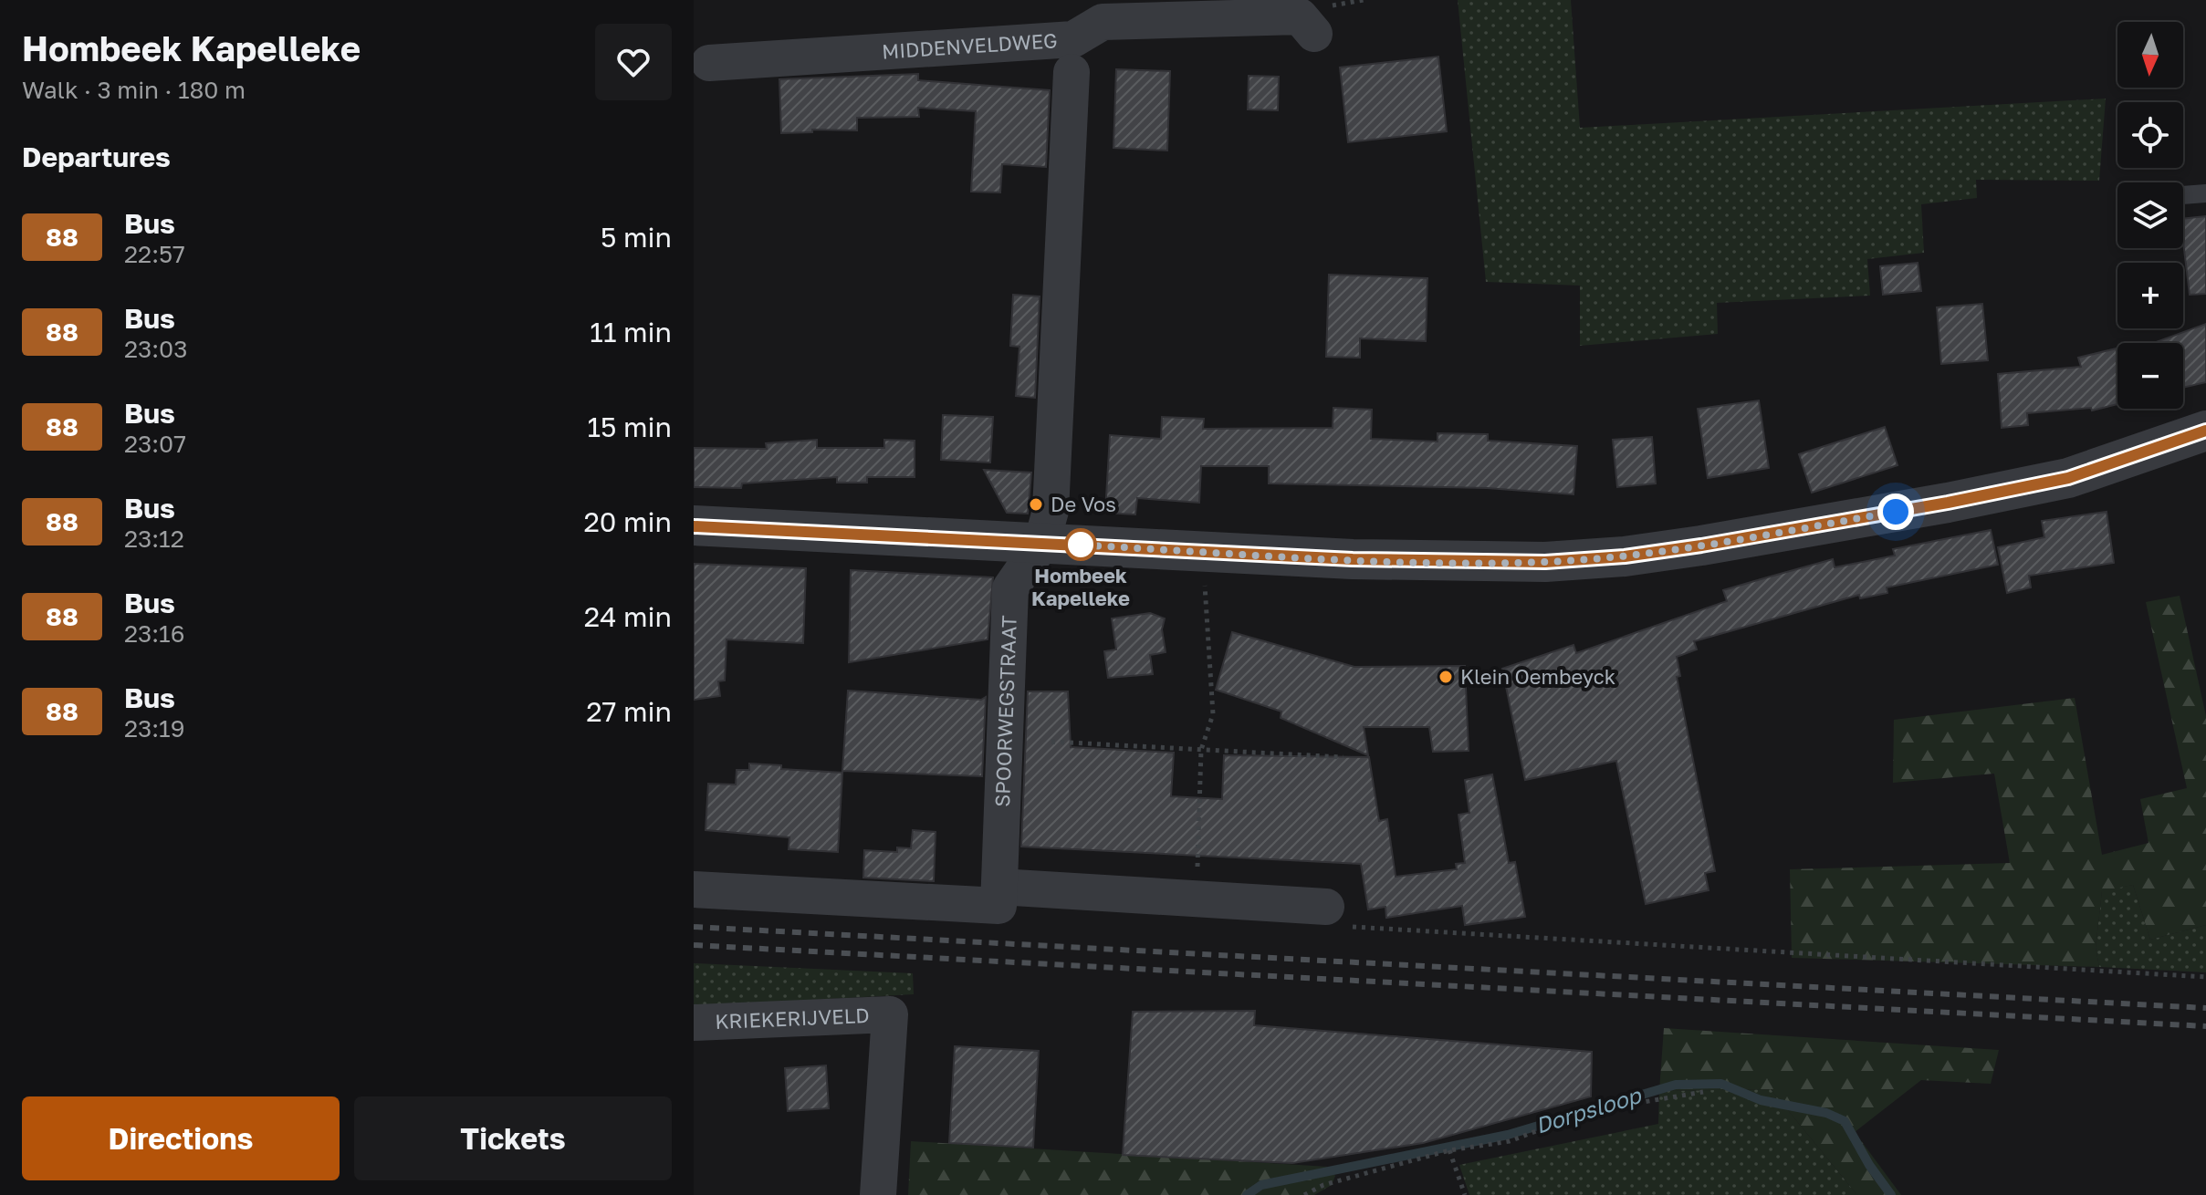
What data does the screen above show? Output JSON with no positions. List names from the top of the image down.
{
  "streets": {
    "street": ["MIDDENVELDWEG", "SPOORWEGSTRAAT", "KRIEKERIJVELD"]
  },
  "crossings": [
    ["MIDDENVELDWEG", "SPOORWEGSTRAAT"]
  ],
  "water": ["Dorpsloop"],
  "places": ["De Vos", "Hombeek Kapelleke", "Klein Oembeyck"],
  "lines": ["bus line 88"],
  "north": "bottom",
  "page": {
    "heading": [
      ["Hombeek Kapelleke", "Walk · 3 min · 180 m"],
      "Departures"
    ],
    "map_buttons": ["+", "−"],
    "list": [
      {
        "mark": "88",
        "name": "Bus",
        "note": "22:57",
        "value": "5 min"
      },
      {
        "mark": "88",
        "name": "Bus",
        "note": "23:03",
        "value": "11 min"
      },
      {
        "mark": "88",
        "name": "Bus",
        "note": "23:07",
        "value": "15 min"
      },
      {
        "mark": "88",
        "name": "Bus",
        "note": "23:12",
        "value": "20 min"
      },
      {
        "mark": "88",
        "name": "Bus",
        "note": "23:16",
        "value": "24 min"
      },
      {
        "mark": "88",
        "name": "Bus",
        "note": "23:19",
        "value": "27 min"
      }
    ],
    "buttons": ["Directions", "Tickets"]
  }
}
